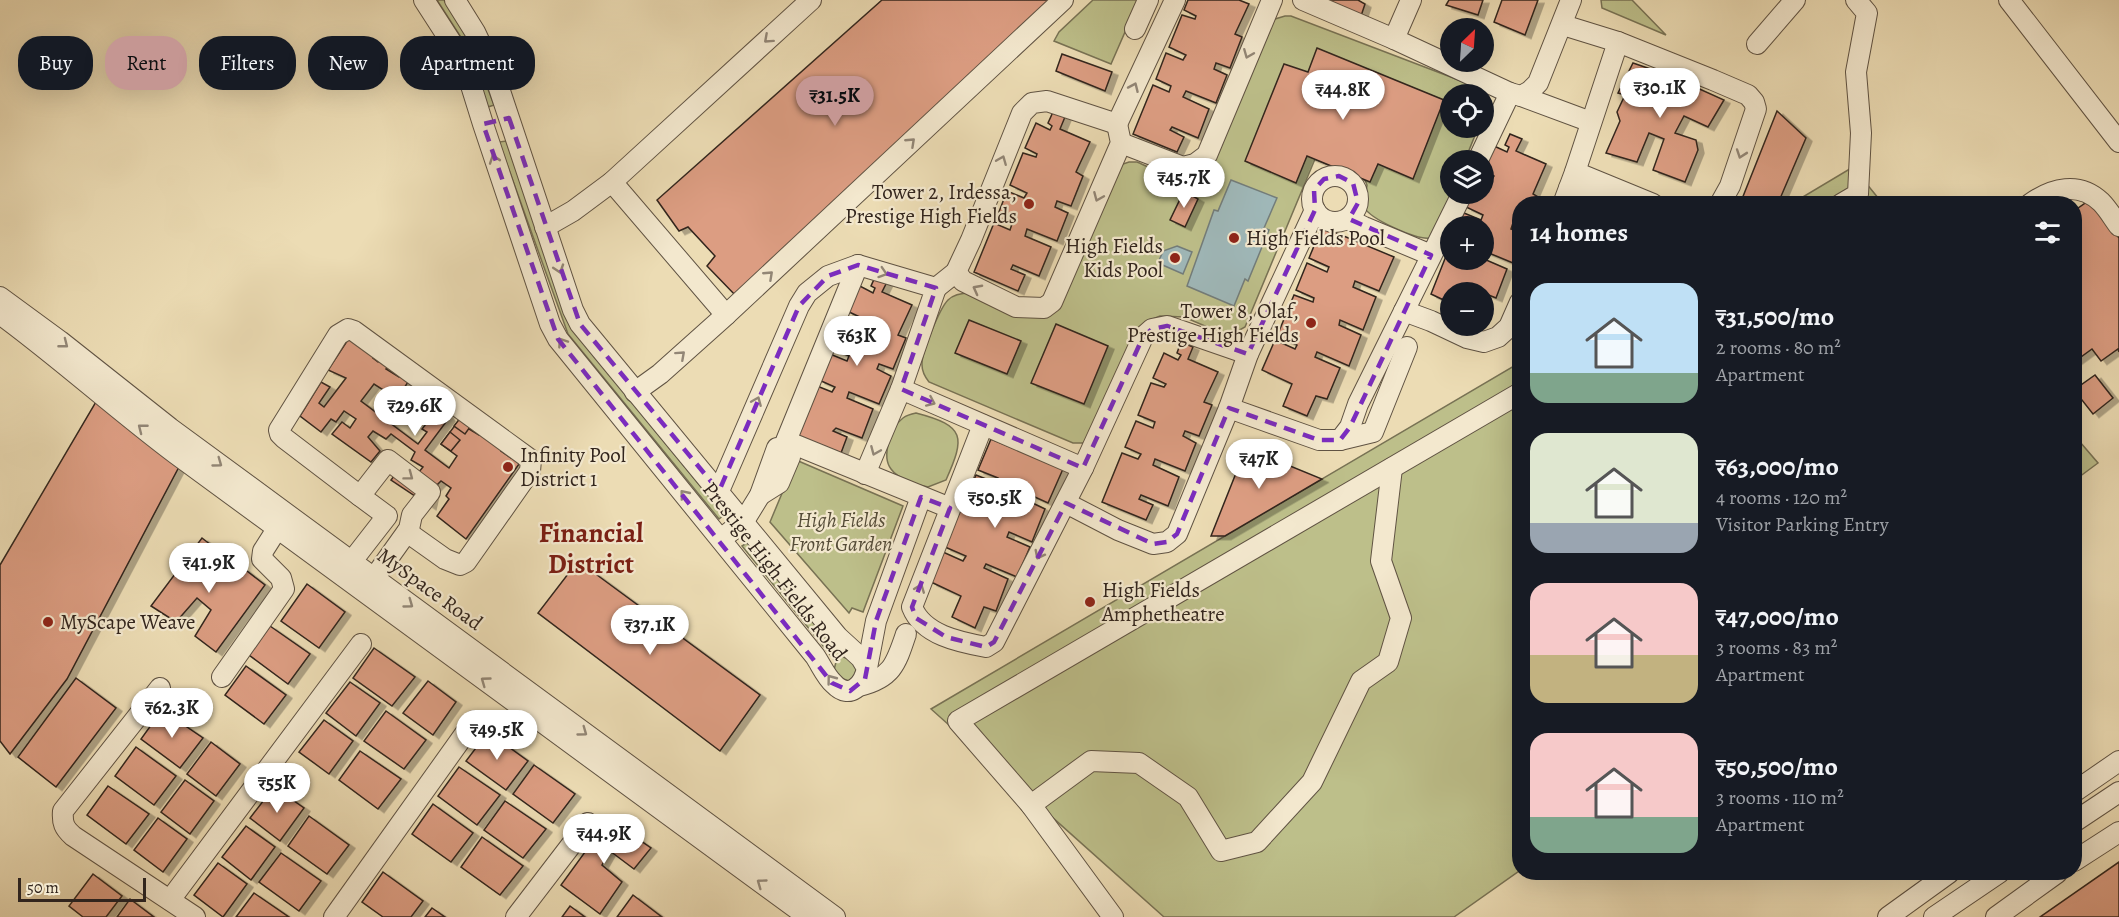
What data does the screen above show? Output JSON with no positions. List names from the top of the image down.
{
  "streets": {
    "street": ["Prestige High Fields Road", "MySpace Road"]
  },
  "districts": ["Financial District"],
  "parks": ["High Fields Front Garden"],
  "places": [
    "Tower 2, Irdessa, Prestige High Fields",
    "High Fields Pool",
    "High Fields Kids Pool",
    "Tower 8, Olaf, Prestige High Fields",
    "Infinity Pool District 1",
    "High Fields Amphetheatre",
    "MyScape Weave"
  ],
  "scale_bar": "50 m",
  "north": "top right",
  "page": {
    "map_buttons": ["+", "−"],
    "chip": [
      "Buy",
      "Rent",
      "Filters",
      "New",
      "Apartment"
    ],
    "price": [
      "₹30.1K",
      "₹44.8K",
      "₹31.5K",
      "₹45.7K",
      "₹63K",
      "₹29.6K",
      "₹47K",
      "₹50.5K",
      "₹41.9K",
      "₹37.1K",
      "₹62.3K",
      "₹49.5K",
      "₹55K",
      "₹44.9K"
    ],
    "heading": "14 homes",
    "list": [
      {
        "name": "₹31,500/mo",
        "note": "2 rooms · 80 m² · Apartment"
      },
      {
        "name": "₹63,000/mo",
        "note": "4 rooms · 120 m² · Visitor Parking Entry"
      },
      {
        "name": "₹47,000/mo",
        "note": "3 rooms · 83 m² · Apartment"
      },
      {
        "name": "₹50,500/mo",
        "note": "3 rooms · 110 m² · Apartment"
      }
    ],
    "scale": "50 m"
  }
}
